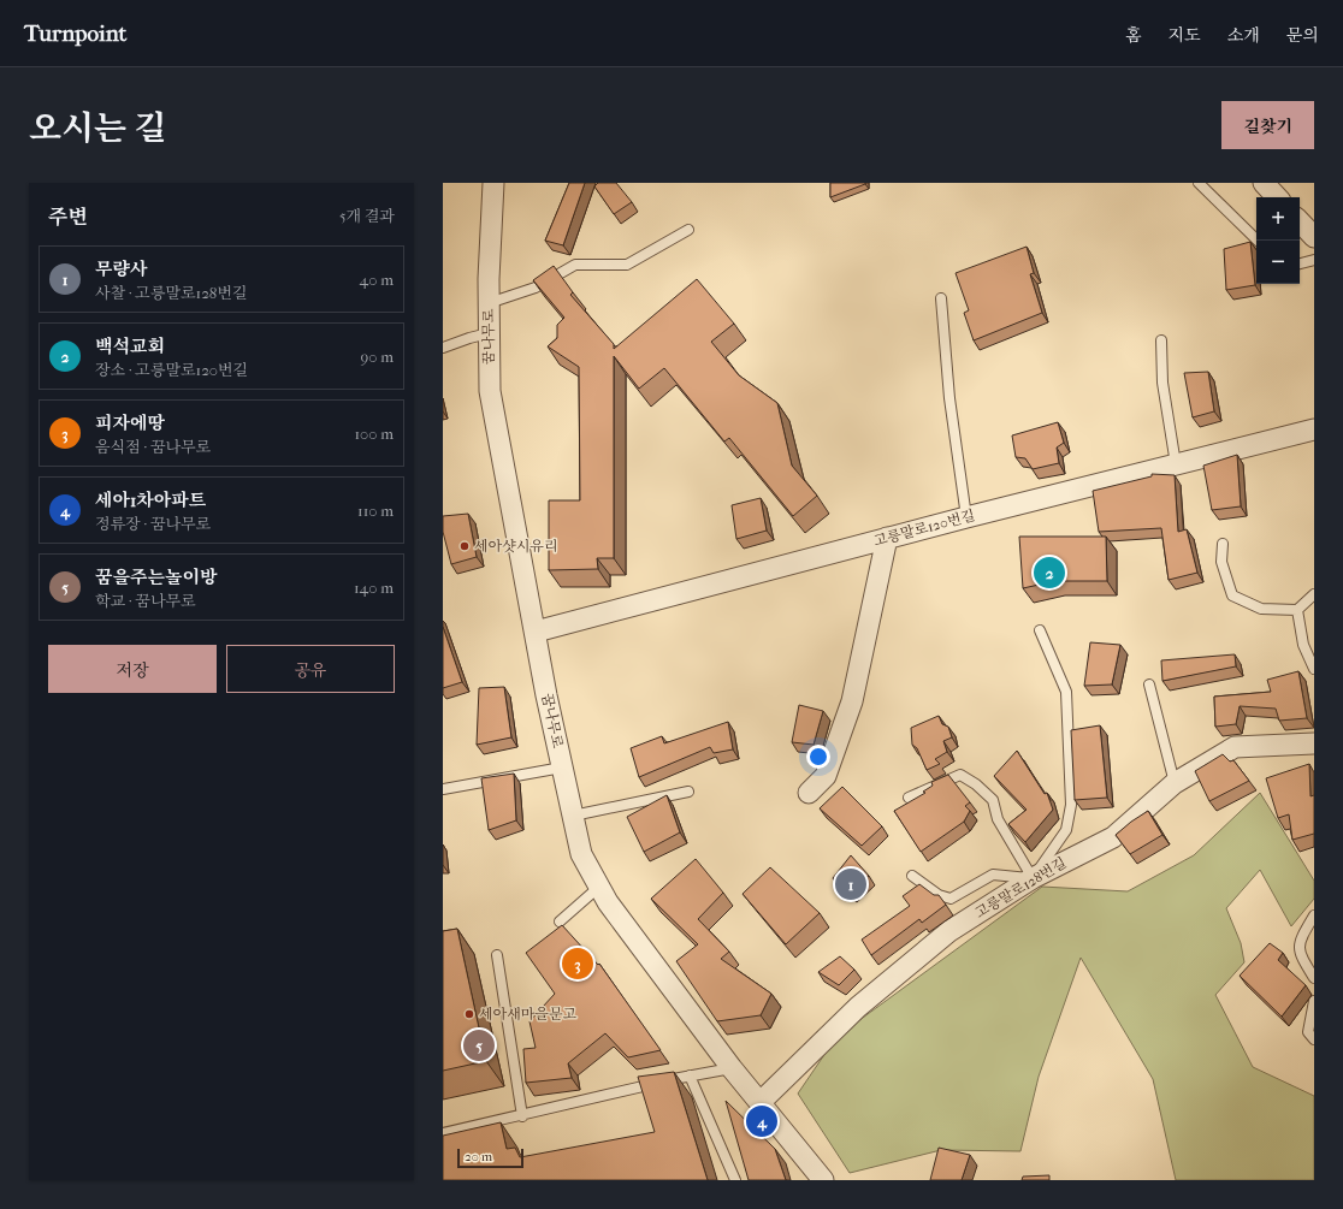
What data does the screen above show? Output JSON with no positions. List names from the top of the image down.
{
  "streets": {
    "street": ["꿈나무로", "고릉말로120번길", "고릉말로128번길"]
  },
  "crossings": [
    ["꿈나무로", "고릉말로120번길"],
    ["꿈나무로", "고릉말로128번길"]
  ],
  "places": ["세아샷시유리", "세아새마을문고"],
  "scale_bar": "20 m",
  "page": {
    "header": "Turnpoint",
    "nav": [
      "홈",
      "지도",
      "소개",
      "문의"
    ],
    "title": "오시는 길",
    "buttons": [
      "길찾기",
      ["저장", "공유"]
    ],
    "heading": ["주변", "5개 결과"],
    "map_buttons": ["+", "−"],
    "list": [
      {
        "mark": "1",
        "name": "무량사",
        "note": "사찰 · 고릉말로128번길",
        "value": "40 m"
      },
      {
        "mark": "2",
        "name": "백석교회",
        "note": "장소 · 고릉말로120번길",
        "value": "90 m"
      },
      {
        "mark": "3",
        "name": "피자에땅",
        "note": "음식점 · 꿈나무로",
        "value": "100 m"
      },
      {
        "mark": "4",
        "name": "세아1차아파트",
        "note": "정류장 · 꿈나무로",
        "value": "110 m"
      },
      {
        "mark": "5",
        "name": "꿈을주는놀이방",
        "note": "학교 · 꿈나무로",
        "value": "140 m"
      }
    ],
    "pins": [
      "2",
      "1",
      "3",
      "5",
      "4"
    ],
    "scale": "20 m"
  }
}
